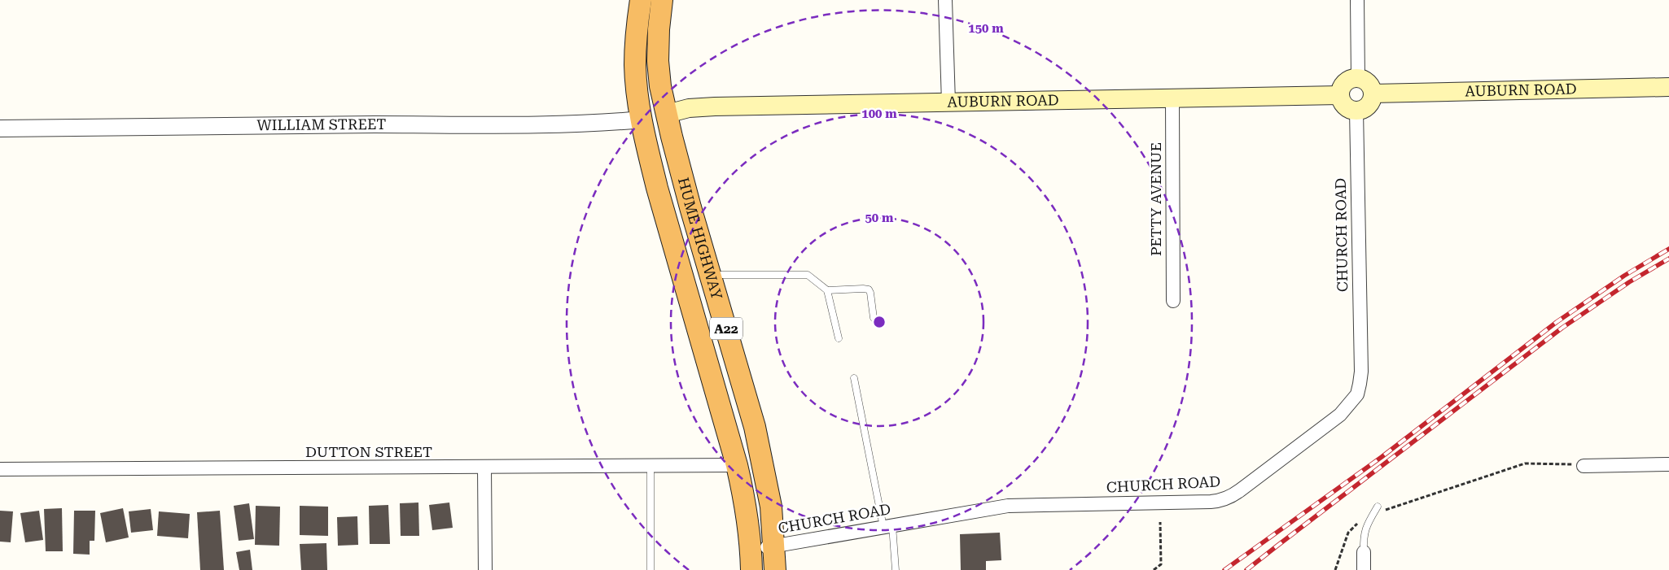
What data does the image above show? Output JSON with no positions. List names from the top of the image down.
{
  "streets": {
    "highway": ["HUME HIGHWAY", "A22"],
    "main road": ["AUBURN ROAD"],
    "street": [
      "WILLIAM STREET",
      "PETTY AVENUE",
      "CHURCH ROAD",
      "DUTTON STREET"
    ]
  },
  "crossings": [
    ["AUBURN ROAD", "PETTY AVENUE"],
    ["AUBURN ROAD", "CHURCH ROAD"],
    ["AUBURN ROAD", "HUME HIGHWAY"],
    ["WILLIAM STREET", "HUME HIGHWAY"],
    ["CHURCH ROAD", "HUME HIGHWAY"],
    ["HUME HIGHWAY", "DUTTON STREET"]
  ],
  "rings": ["150 m", "100 m", "50 m"]
}
